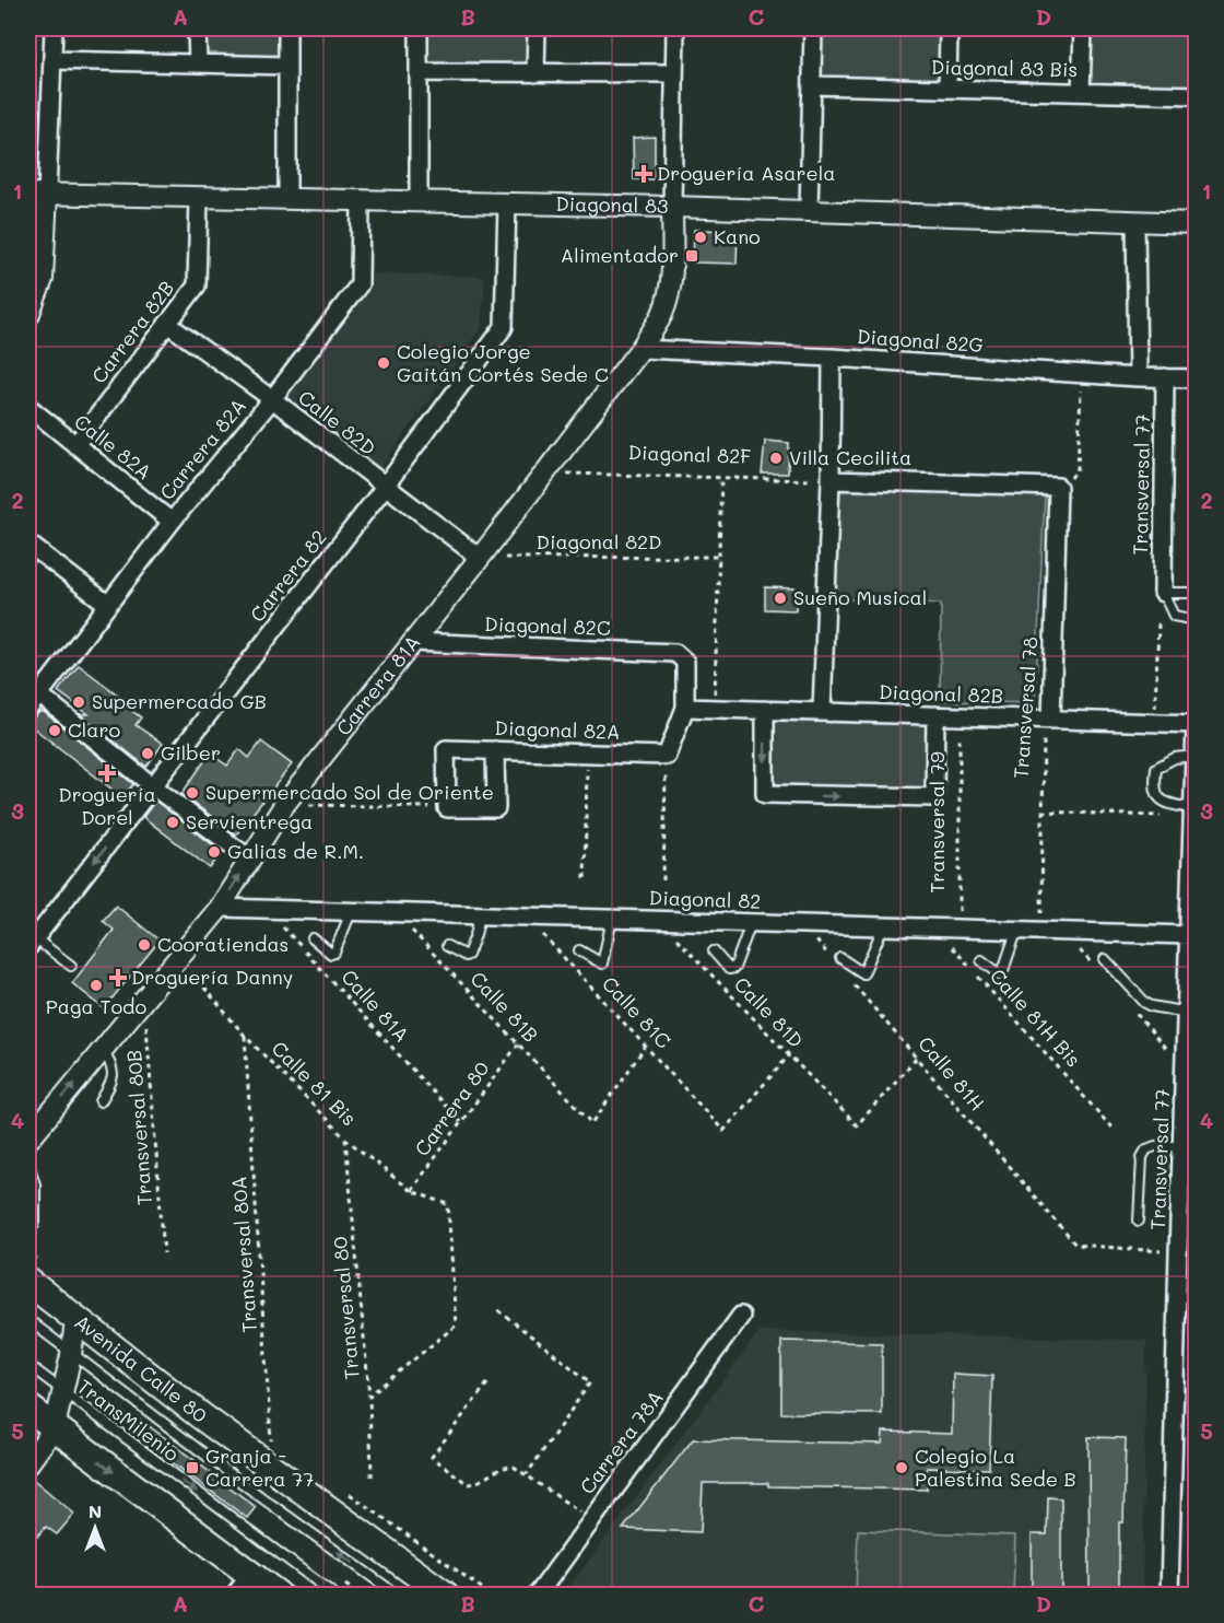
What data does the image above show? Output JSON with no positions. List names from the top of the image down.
{
  "streets": {
    "highway": ["Avenida Calle 80"],
    "street": [
      "Diagonal 83 Bis",
      "Diagonal 83",
      "Carrera 82B",
      "Diagonal 82G",
      "Calle 82D",
      "Calle 82A",
      "Carrera 82A",
      "Transversal 77",
      "Carrera 82",
      "Diagonal 82C",
      "Carrera 81A",
      "Diagonal 82B",
      "Transversal 78",
      "Diagonal 82A",
      "Transversal 79",
      "Diagonal 82",
      "Carrera 78A"
    ],
    "lane": ["TransMilenio"],
    "path": [
      "Diagonal 82F",
      "Diagonal 82D",
      "Calle 81A",
      "Calle 81B",
      "Calle 81C",
      "Calle 81D",
      "Calle 81H Bis",
      "Calle 81H",
      "Calle 81 Bis",
      "Carrera 80",
      "Transversal 80B",
      "Transversal 80A",
      "Transversal 80"
    ]
  },
  "crossings": [
    ["Diagonal 83", "Carrera 82B"],
    ["Diagonal 83", "Carrera 82A"],
    ["Diagonal 83", "Carrera 82"],
    ["Diagonal 83", "Carrera 81A"],
    ["Carrera 82B", "Calle 82D"],
    ["Carrera 82B", "Calle 82A"],
    ["Diagonal 82G", "Transversal 77"],
    ["Diagonal 82G", "Carrera 81A"],
    ["Calle 82D", "Carrera 82A"],
    ["Calle 82D", "Diagonal 82D"],
    ["Calle 82D", "Carrera 82"],
    ["Calle 82D", "Carrera 81A"],
    ["Calle 82A", "Carrera 82A"],
    ["Transversal 77", "Diagonal 82B"],
    ["Transversal 77", "Diagonal 82"],
    ["Transversal 77", "Calle 81H"],
    ["Diagonal 82D", "Carrera 81A"],
    ["Diagonal 82C", "Carrera 81A"],
    ["Diagonal 82C", "Diagonal 82B"],
    ["Carrera 81A", "Diagonal 82"],
    ["Carrera 81A", "Calle 81 Bis"],
    ["Carrera 81A", "Transversal 80B"],
    ["Diagonal 82B", "Transversal 78"],
    ["Diagonal 82B", "Transversal 79"],
    ["Transversal 78", "Diagonal 82"],
    ["Transversal 79", "Diagonal 82"],
    ["Diagonal 82", "Calle 81A"],
    ["Diagonal 82", "Calle 81B"],
    ["Diagonal 82", "Calle 81C"],
    ["Diagonal 82", "Calle 81D"],
    ["Diagonal 82", "Calle 81H Bis"],
    ["Calle 81A", "Carrera 80"],
    ["Calle 81B", "Calle 81C"],
    ["Calle 81B", "Carrera 80"],
    ["Calle 81C", "Calle 81D"],
    ["Calle 81D", "Calle 81H"],
    ["Calle 81 Bis", "Carrera 80"],
    ["Calle 81 Bis", "Transversal 80A"],
    ["Calle 81 Bis", "Transversal 80"],
    ["Transversal 80A", "Avenida Calle 80"]
  ],
  "places": {
    "health": ["Droguería Asarela", "Droguería Dorel", "Droguería Danny"],
    "other": [
      "Kano",
      "Colegio Jorge Gaitán Cortés Sede C",
      "Villa Cecilita",
      "Sueño Musical",
      "Supermercado GB",
      "Claro",
      "Gilber",
      "Supermercado Sol de Oriente",
      "Servientrega",
      "Galias de R.M.",
      "Cooratiendas",
      "Paga Todo",
      "Colegio La Palestina Sede B"
    ],
    "transit": ["Alimentador", "Granja - Carrera 77"]
  },
  "north": "top",
  "grid": {
    "columns": [
      "A",
      "B",
      "C",
      "D"
    ],
    "rows": [
      "1",
      "2",
      "3",
      "4",
      "5"
    ]
  }
}
